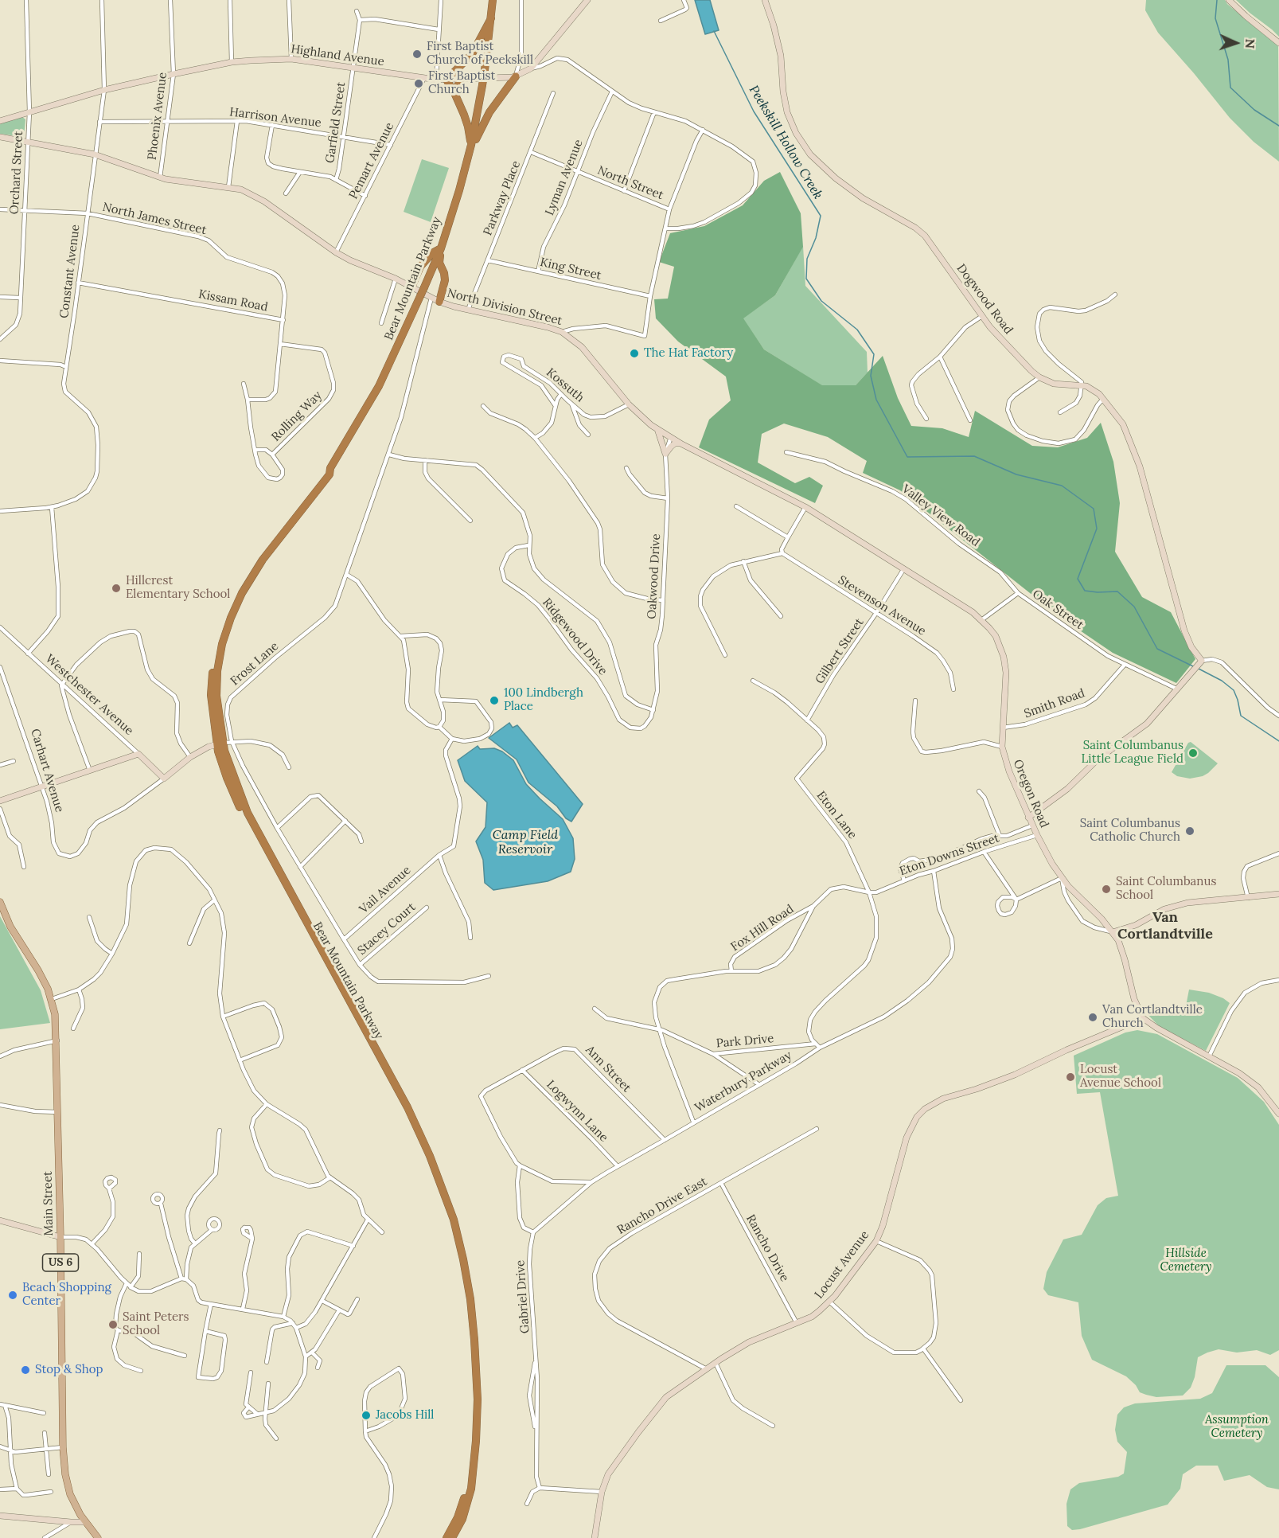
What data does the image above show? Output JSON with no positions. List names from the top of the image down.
{
  "streets": {
    "highway": ["Bear Mountain Parkway"],
    "main road": ["Main Street", "US 6"],
    "street": [
      "Highland Avenue",
      "Phoenix Avenue",
      "Harrison Avenue",
      "Garfield Street",
      "Pemart Avenue",
      "Orchard Street",
      "Lyman Avenue",
      "North Street",
      "Parkway Place",
      "North James Street",
      "King Street",
      "Constant Avenue",
      "Dogwood Road",
      "Kissam Road",
      "North Division Street",
      "Kossuth",
      "Rolling Way",
      "Valley View Road",
      "Oakwood Drive",
      "Stevenson Avenue",
      "Oak Street",
      "Ridgewood Drive",
      "Gilbert Street",
      "Frost Lane",
      "Westchester Avenue",
      "Smith Road",
      "Carhart Avenue",
      "Oregon Road",
      "Eton Lane",
      "Eton Downs Street",
      "Vail Avenue",
      "Fox Hill Road",
      "Stacey Court",
      "Park Drive",
      "Ann Street",
      "Waterbury Parkway",
      "Logwynn Lane",
      "Rancho Drive East",
      "Rancho Drive",
      "Locust Avenue",
      "Gabriel Drive"
    ]
  },
  "crossings": [
    ["Highland Avenue", "Phoenix Avenue"],
    ["Highland Avenue", "Garfield Street"],
    ["Highland Avenue", "Pemart Avenue"],
    ["Highland Avenue", "Orchard Street"],
    ["Highland Avenue", "Constant Avenue"],
    ["Phoenix Avenue", "Harrison Avenue"],
    ["Phoenix Avenue", "North Division Street"],
    ["Harrison Avenue", "Garfield Street"],
    ["Harrison Avenue", "Pemart Avenue"],
    ["Harrison Avenue", "Constant Avenue"],
    ["Pemart Avenue", "North Division Street"],
    ["Orchard Street", "North James Street"],
    ["Orchard Street", "North Division Street"],
    ["Lyman Avenue", "North Street"],
    ["Lyman Avenue", "King Street"],
    ["North Street", "Parkway Place"],
    ["Parkway Place", "King Street"],
    ["Parkway Place", "North Division Street"],
    ["North James Street", "Constant Avenue"],
    ["North James Street", "Kissam Road"],
    ["Constant Avenue", "Kissam Road"],
    ["Constant Avenue", "North Division Street"],
    ["Bear Mountain Parkway", "Carhart Avenue"],
    ["Kissam Road", "Rolling Way"],
    ["North Division Street", "Kossuth"],
    ["North Division Street", "Oakwood Drive"],
    ["North Division Street", "Frost Lane"],
    ["North Division Street", "Oregon Road"],
    ["Valley View Road", "Oak Street"],
    ["Oakwood Drive", "Ridgewood Drive"],
    ["Stevenson Avenue", "Gilbert Street"],
    ["Oak Street", "Smith Road"],
    ["Oak Street", "Oregon Road"],
    ["Gilbert Street", "Oregon Road"],
    ["Gilbert Street", "Eton Lane"],
    ["Frost Lane", "Vail Avenue"],
    ["Frost Lane", "Stacey Court"],
    ["Westchester Avenue", "Carhart Avenue"],
    ["Smith Road", "Oregon Road"],
    ["Oregon Road", "Eton Downs Street"],
    ["Oregon Road", "Locust Avenue"],
    ["Eton Lane", "Eton Downs Street"],
    ["Eton Lane", "Fox Hill Road"],
    ["Eton Lane", "Park Drive"],
    ["Eton Downs Street", "Fox Hill Road"],
    ["Eton Downs Street", "Waterbury Parkway"],
    ["Fox Hill Road", "Park Drive"],
    ["Ann Street", "Waterbury Parkway"],
    ["Ann Street", "Logwynn Lane"],
    ["Waterbury Parkway", "Logwynn Lane"],
    ["Waterbury Parkway", "Gabriel Drive"],
    ["Rancho Drive East", "Rancho Drive"],
    ["Rancho Drive East", "Locust Avenue"],
    ["Rancho Drive", "Locust Avenue"]
  ],
  "districts": ["Van Cortlandtville"],
  "water": ["Peekskill Hollow Creek", "Camp Field Reservoir"],
  "parks": ["Hillside Cemetery", "Assumption Cemetery"],
  "places": [
    "First Baptist Church of Peekskill",
    "First Baptist Church",
    "The Hat Factory",
    "Hillcrest Elementary School",
    "100 Lindbergh Place",
    "Saint Columbanus Little League Field",
    "Saint Columbanus Catholic Church",
    "Saint Columbanus School",
    "Van Cortlandtville Church",
    "Locust Avenue School",
    "Beach Shopping Center",
    "Saint Peters School",
    "Stop & Shop",
    "Jacobs Hill"
  ],
  "north": "right"
}
